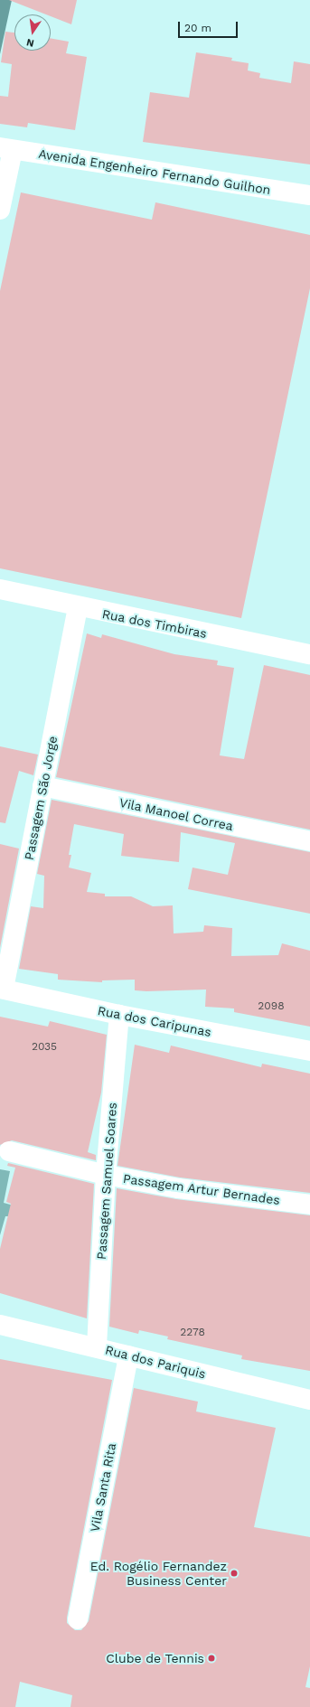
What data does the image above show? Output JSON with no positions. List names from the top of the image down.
{
  "streets": {
    "street": [
      "Avenida Engenheiro Fernando Guilhon",
      "Rua dos Timbiras",
      "Passagem São Jorge",
      "Vila Manoel Correa",
      "Rua dos Caripunas",
      "Passagem Samuel Soares",
      "Passagem Artur Bernades",
      "Rua dos Pariquis",
      "Vila Santa Rita"
    ]
  },
  "crossings": [
    ["Rua dos Timbiras", "Passagem São Jorge"],
    ["Passagem São Jorge", "Vila Manoel Correa"],
    ["Passagem São Jorge", "Rua dos Caripunas"],
    ["Rua dos Caripunas", "Passagem Samuel Soares"],
    ["Passagem Samuel Soares", "Passagem Artur Bernades"],
    ["Passagem Samuel Soares", "Rua dos Pariquis"],
    ["Rua dos Pariquis", "Vila Santa Rita"]
  ],
  "places": ["Ed. Rogélio Fernandez Business Center", "Clube de Tennis"],
  "house_numbers": ["2098", "2035", "2278"],
  "scale_bar": "20 m",
  "north": "bottom"
}
